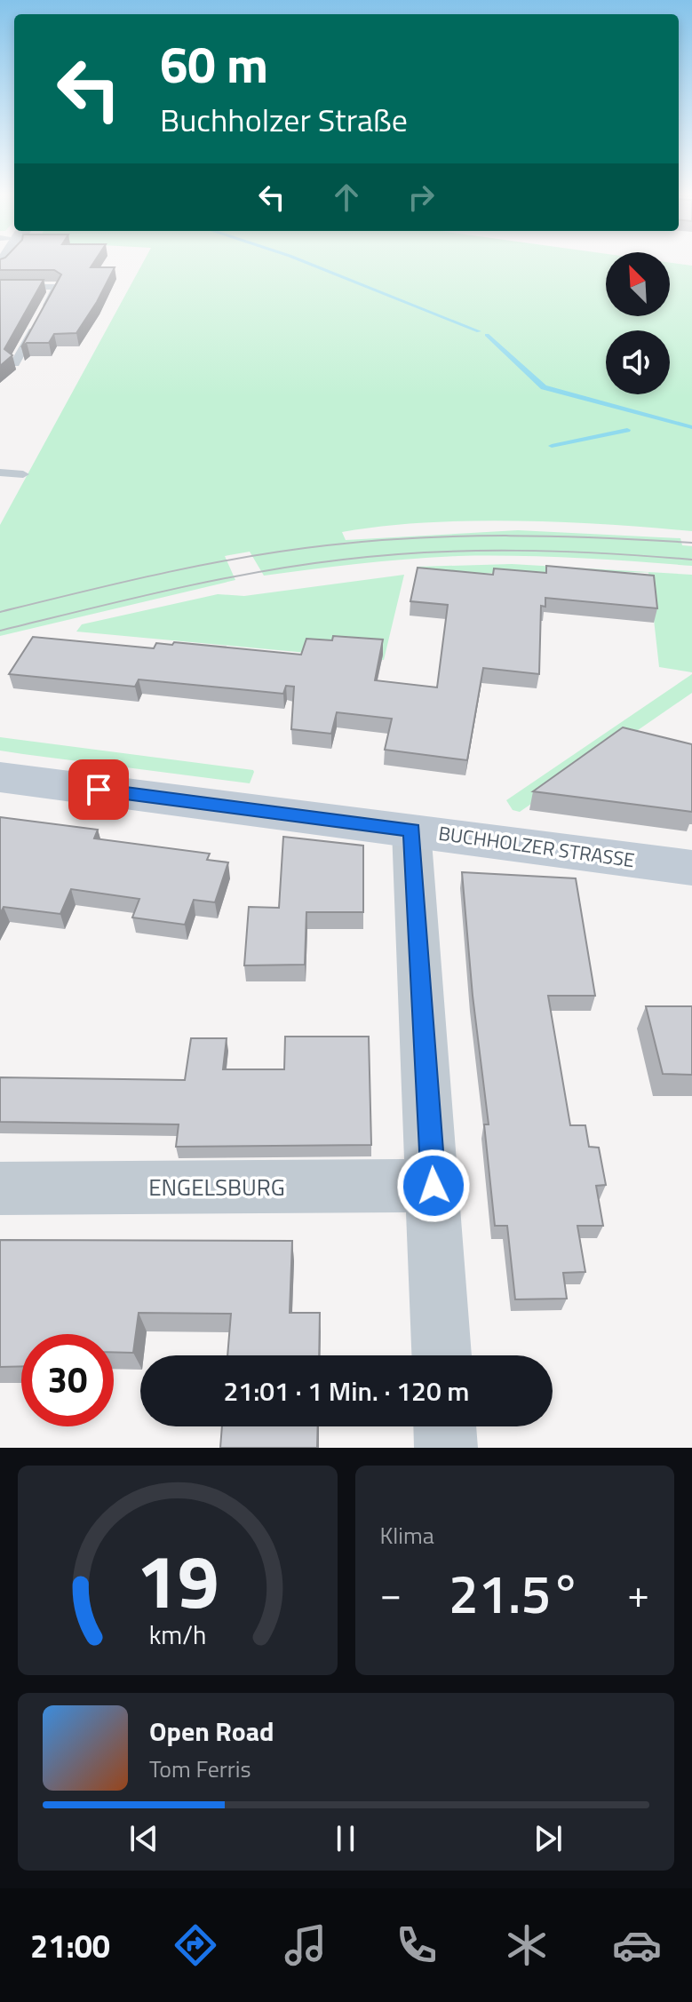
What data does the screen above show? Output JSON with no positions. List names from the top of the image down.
{
  "streets": {
    "main road": ["BUCHHOLZER STRASSE"],
    "street": ["ENGELSBURG"]
  },
  "north": "top left",
  "page": {
    "turn": ["60 m", "Buchholzer Straße"],
    "limit": "30",
    "trip": "21:01 · 1 Min. · 120 m",
    "tile": "Klima",
    "heat": ["−", "21.5°", "+"],
    "song": ["Open Road", "Tom Ferris"],
    "tabs": "21:00",
    "gauge": ["19", "km/h"]
  }
}
